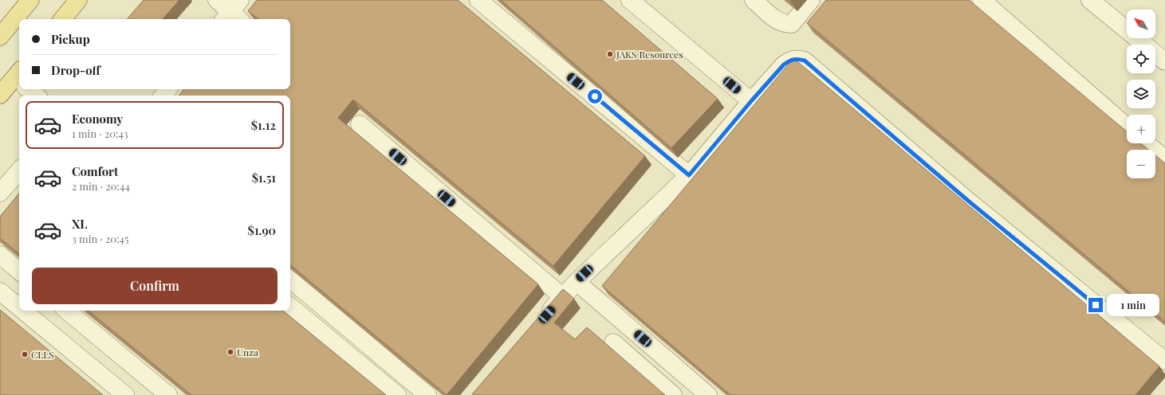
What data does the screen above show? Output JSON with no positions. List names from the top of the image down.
{
  "places": ["JAKS Resources", "Unza", "CLLS"],
  "north": "top left",
  "page": {
    "map_buttons": ["+", "−"],
    "banner": ["Pickup", "Drop-off"],
    "list": [
      {
        "name": "Economy",
        "note": "1 min · 20:43",
        "value": "$1.12"
      },
      {
        "name": "Comfort",
        "note": "2 min · 20:44",
        "value": "$1.51"
      },
      {
        "name": "XL",
        "note": "3 min · 20:45",
        "value": "$1.90"
      }
    ],
    "buttons": "Confirm",
    "bubble": "1 min"
  }
}
